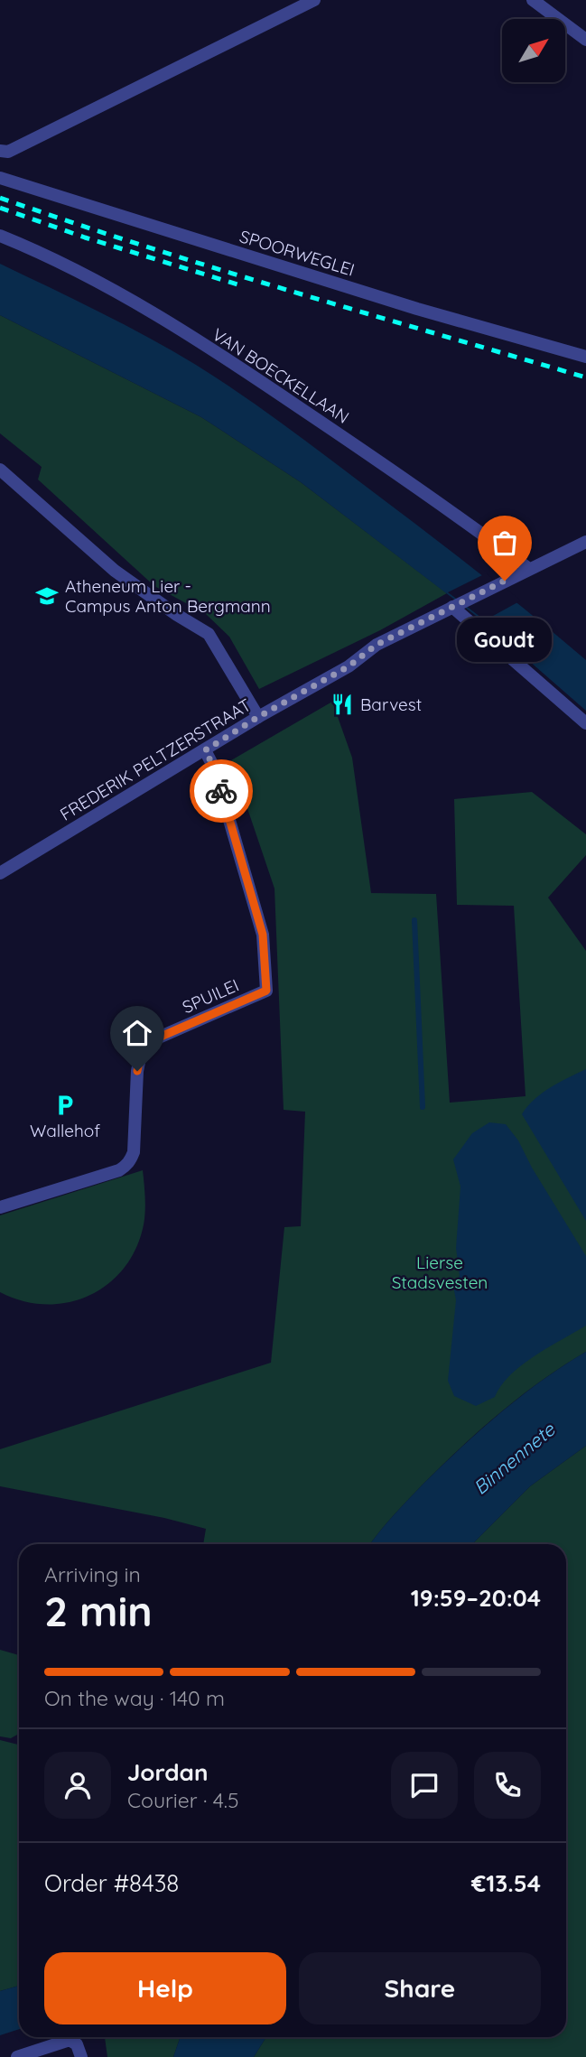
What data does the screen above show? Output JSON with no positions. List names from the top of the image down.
{
  "streets": {
    "street": [
      "SPOORWEGLEI",
      "VAN BOECKELLAAN",
      "FREDERIK PELTZERSTRAAT",
      "SPUILEI"
    ]
  },
  "crossings": [
    ["VAN BOECKELLAAN", "FREDERIK PELTZERSTRAAT"],
    ["FREDERIK PELTZERSTRAAT", "SPUILEI"]
  ],
  "water": ["Binnennete"],
  "parks": ["Lierse Stadsvesten"],
  "places": {
    "other": ["Goudt"],
    "school or university": ["Atheneum Lier - Campus Anton Bergmann"],
    "restaurant": ["Barvest"],
    "parking": ["Wallehof"]
  },
  "north": "top right",
  "page": {
    "bubble": "Goudt",
    "heading": ["2 min", "Arriving in", "19:59–20:04"],
    "panel": [
      "Jordan",
      "Courier · 4.5",
      "Order #8438",
      "€13.54"
    ],
    "bar": "On the way · 140 m",
    "buttons": ["Help", "Share"]
  }
}
